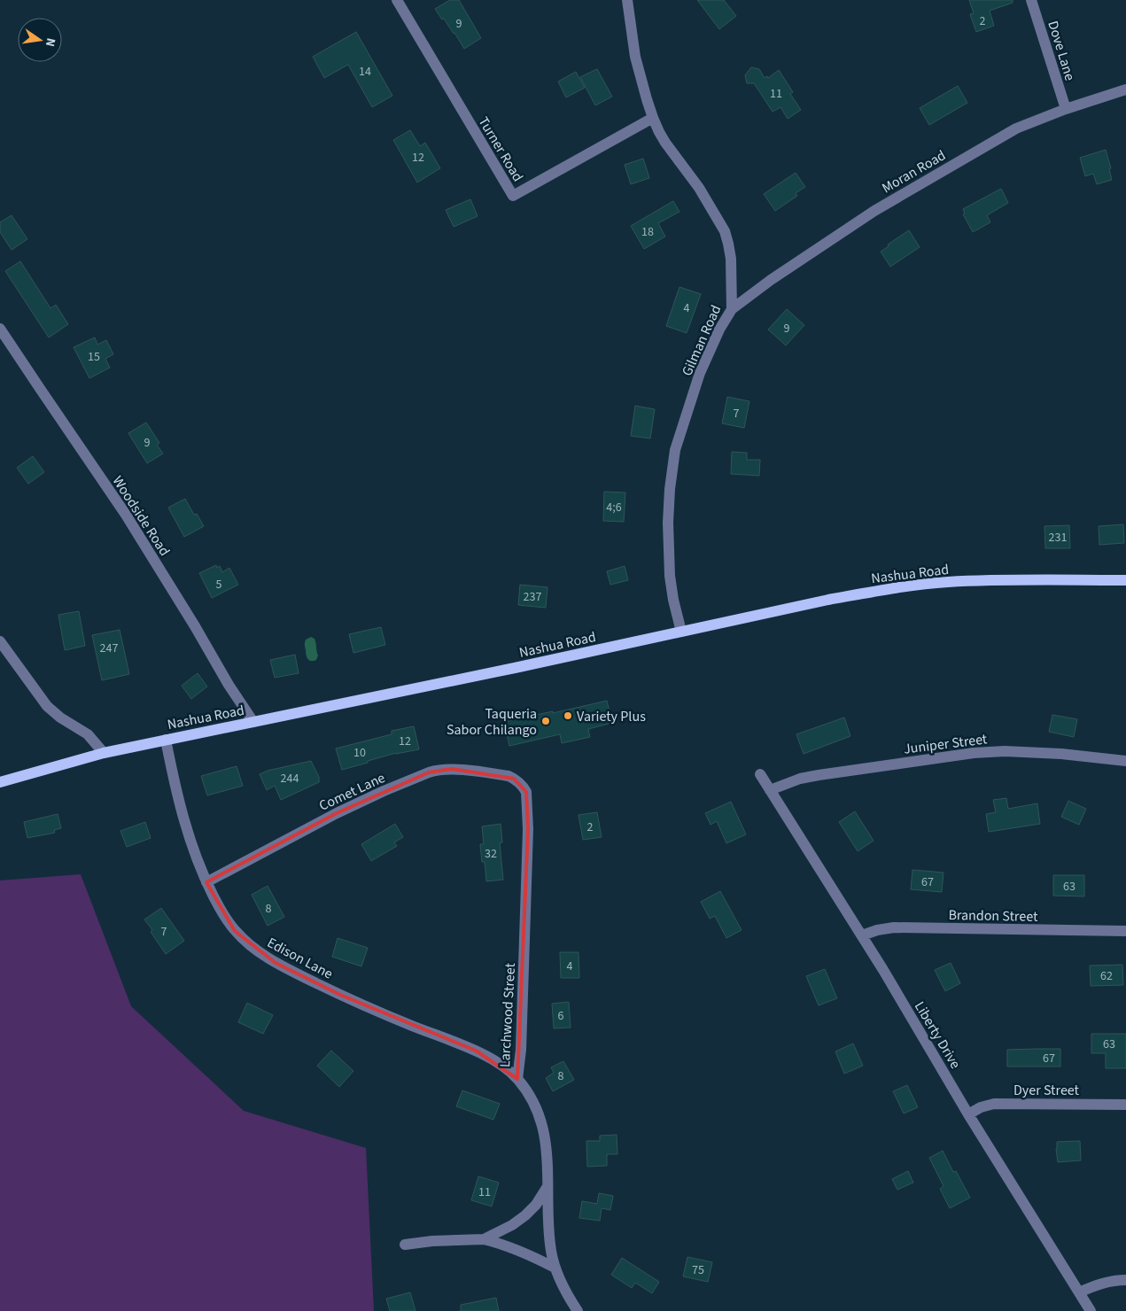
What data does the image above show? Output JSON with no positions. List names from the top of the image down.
{
  "streets": {
    "main road": ["Nashua Road"],
    "street": [
      "Dove Lane",
      "Turner Road",
      "Moran Road",
      "Gilman Road",
      "Woodside Road",
      "Juniper Street",
      "Comet Lane",
      "Brandon Street",
      "Edison Lane",
      "Larchwood Street",
      "Liberty Drive",
      "Dyer Street"
    ]
  },
  "crossings": [
    ["Dove Lane", "Moran Road"],
    ["Turner Road", "Gilman Road"],
    ["Moran Road", "Gilman Road"],
    ["Gilman Road", "Nashua Road"],
    ["Woodside Road", "Nashua Road"],
    ["Nashua Road", "Edison Lane"],
    ["Juniper Street", "Liberty Drive"],
    ["Comet Lane", "Edison Lane"],
    ["Comet Lane", "Larchwood Street"],
    ["Brandon Street", "Liberty Drive"],
    ["Edison Lane", "Larchwood Street"],
    ["Liberty Drive", "Dyer Street"]
  ],
  "places": ["Variety Plus", "Taqueria Sabor Chilango"],
  "house_numbers": [
    "2",
    "9",
    "14",
    "11",
    "12",
    "18",
    "4",
    "9",
    "15",
    "7",
    "9",
    "4;6",
    "231",
    "5",
    "237",
    "247",
    "12",
    "10",
    "244",
    "2",
    "32",
    "67",
    "63",
    "8",
    "7",
    "4",
    "62",
    "6",
    "63",
    "67",
    "8",
    "11",
    "75"
  ],
  "north": "right"
}
